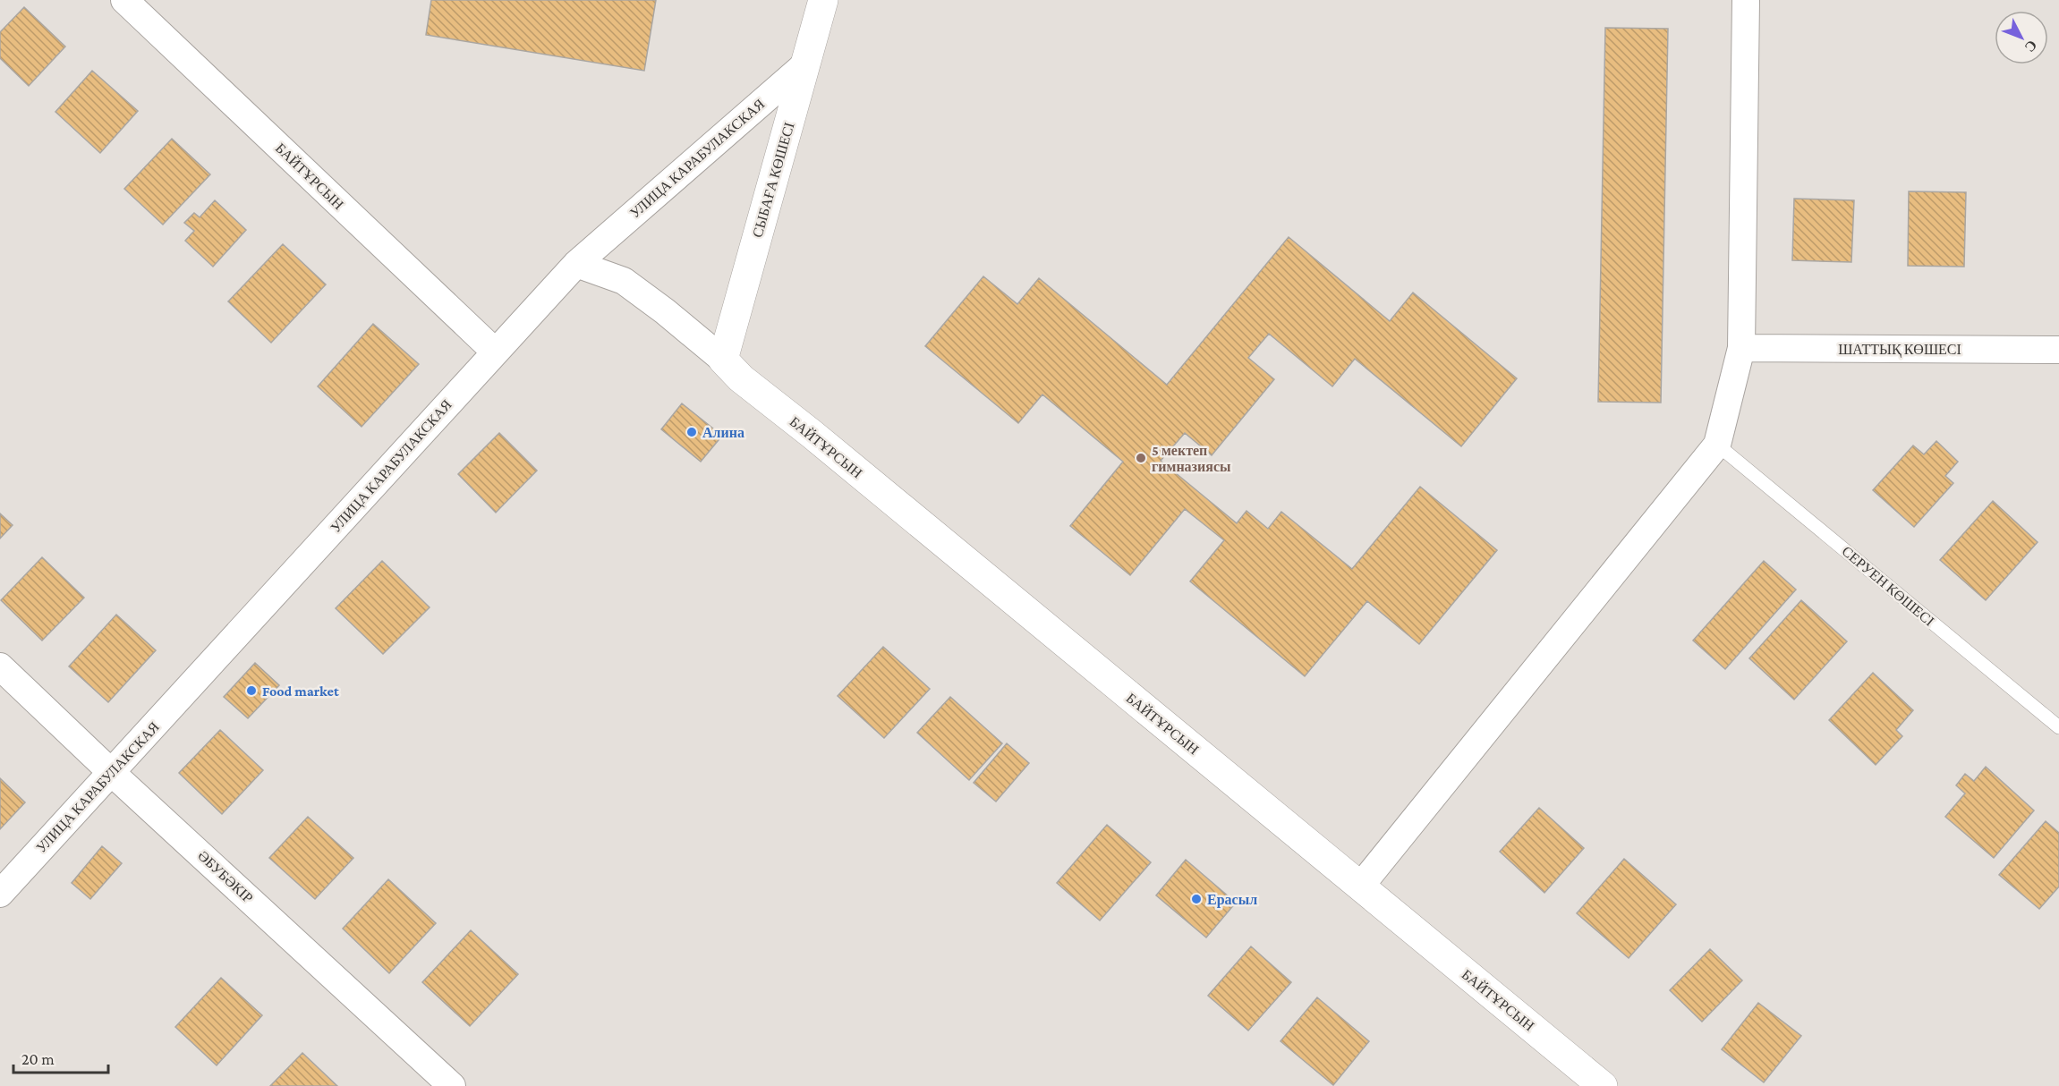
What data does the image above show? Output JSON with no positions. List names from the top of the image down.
{
  "streets": {
    "street": [
      "УЛИЦА КАРАБУЛАКСКАЯ",
      "БАЙТҰРСЫН",
      "СЫБАҒА КӨШЕСІ",
      "ШАТТЫҚ КӨШЕСІ",
      "ӘБУБӘКІР"
    ],
    "lane": ["СЕРУЕН КӨШЕСІ"]
  },
  "crossings": [
    ["УЛИЦА КАРАБУЛАКСКАЯ", "БАЙТҰРСЫН"],
    ["УЛИЦА КАРАБУЛАКСКАЯ", "СЫБАҒА КӨШЕСІ"],
    ["УЛИЦА КАРАБУЛАКСКАЯ", "ӘБУБӘКІР"],
    ["БАЙТҰРСЫН", "СЫБАҒА КӨШЕСІ"]
  ],
  "places": [
    "Алина",
    "5 мектеп гимназиясы",
    "Food market",
    "Ерасыл"
  ],
  "scale_bar": "20 m",
  "north": "bottom right"
}
